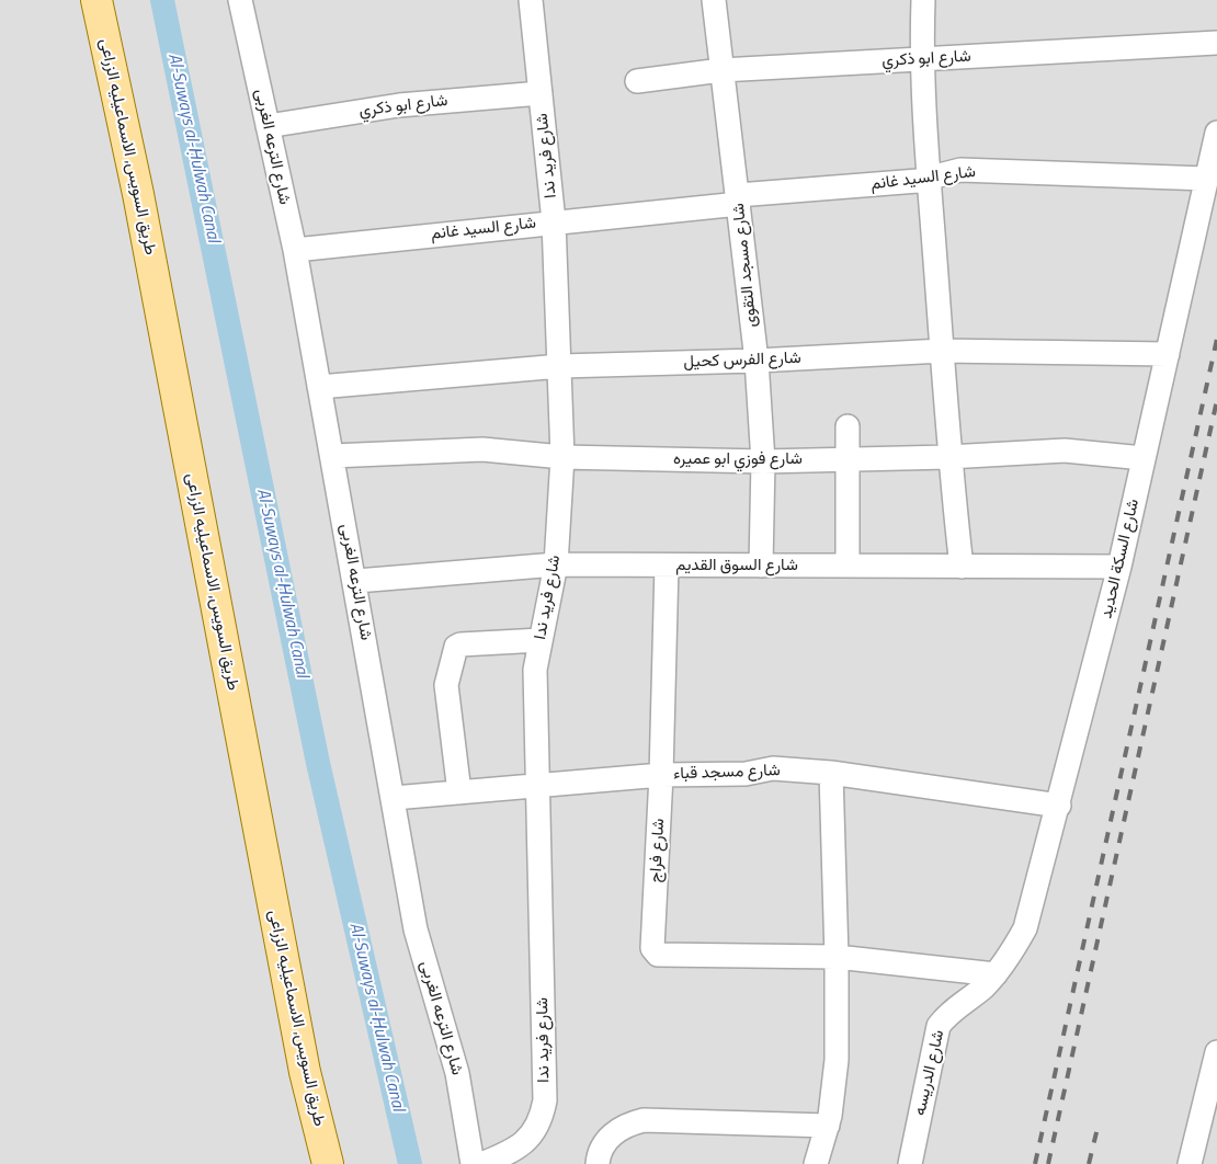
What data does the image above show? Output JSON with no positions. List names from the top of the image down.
{
  "streets": {
    "main road": ["طريق السويس, الاسماعيليه الزراعى"],
    "street": [
      "شارع ابو ذكري",
      "شارع الترعه الغربى",
      "شارع فريد ندا",
      "شارع السيد غانم",
      "شارع مسجد التقوى",
      "شارع الفرس كحيل",
      "شارع فوزي ابو عميره",
      "شارع السكة الحديد",
      "شارع السوق القديم",
      "شارع مسجد قباء",
      "شارع فراج",
      "شارع الدريسه"
    ]
  },
  "crossings": [
    ["شارع ابو ذكري", "شارع الترعه الغربى"],
    ["شارع ابو ذكري", "شارع فريد ندا"],
    ["شارع ابو ذكري", "شارع مسجد التقوى"],
    ["شارع الترعه الغربى", "شارع السيد غانم"],
    ["شارع الترعه الغربى", "شارع الفرس كحيل"],
    ["شارع الترعه الغربى", "شارع فوزي ابو عميره"],
    ["شارع الترعه الغربى", "شارع السوق القديم"],
    ["شارع الترعه الغربى", "شارع مسجد قباء"],
    ["شارع فريد ندا", "شارع السيد غانم"],
    ["شارع فريد ندا", "شارع الفرس كحيل"],
    ["شارع فريد ندا", "شارع فوزي ابو عميره"],
    ["شارع فريد ندا", "شارع السوق القديم"],
    ["شارع فريد ندا", "شارع مسجد قباء"],
    ["شارع السيد غانم", "شارع مسجد التقوى"],
    ["شارع السيد غانم", "شارع السكة الحديد"],
    ["شارع مسجد التقوى", "شارع الفرس كحيل"],
    ["شارع مسجد التقوى", "شارع فوزي ابو عميره"],
    ["شارع مسجد التقوى", "شارع السوق القديم"],
    ["شارع الفرس كحيل", "شارع السكة الحديد"],
    ["شارع فوزي ابو عميره", "شارع السكة الحديد"],
    ["شارع السكة الحديد", "شارع السوق القديم"],
    ["شارع السكة الحديد", "شارع مسجد قباء"],
    ["شارع السكة الحديد", "شارع فراج"],
    ["شارع السكة الحديد", "شارع الدريسه"],
    ["شارع السوق القديم", "شارع فراج"],
    ["شارع مسجد قباء", "شارع فراج"],
    ["شارع فراج", "شارع الدريسه"]
  ],
  "water": ["Al-Suways al-Ḥulwah Canal"]
}
